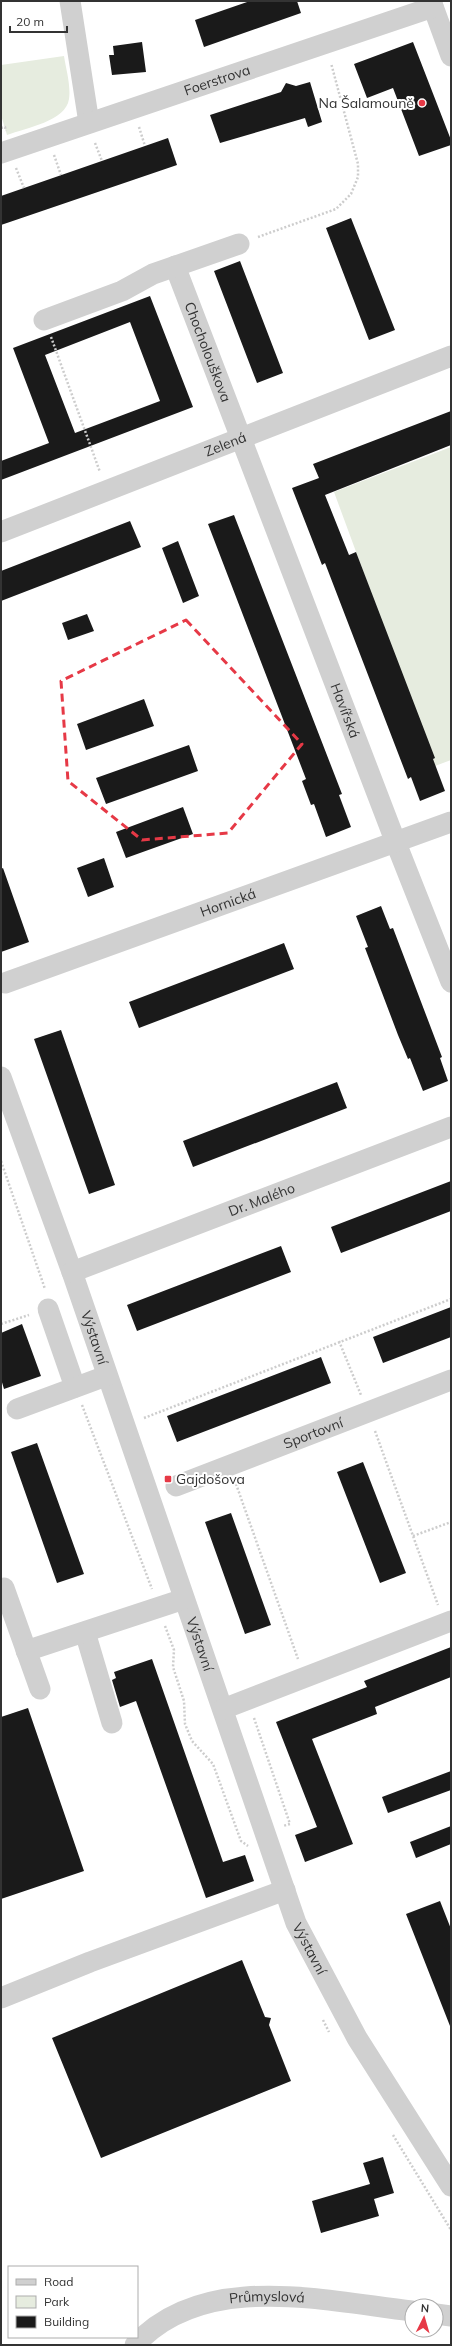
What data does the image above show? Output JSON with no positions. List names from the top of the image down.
{
  "streets": {
    "street": [
      "Foerstrova",
      "Chocholouškova",
      "Zelená",
      "Havířská",
      "Hornická",
      "Dr. Malého",
      "Výstavní",
      "Sportovní",
      "Průmyslová"
    ]
  },
  "crossings": [
    ["Chocholouškova", "Zelená"],
    ["Chocholouškova", "Havířská"],
    ["Zelená", "Havířská"],
    ["Havířská", "Hornická"],
    ["Dr. Malého", "Výstavní"]
  ],
  "places": {
    "other": ["Na Šalamouně"],
    "transit": ["Gajdošova"]
  },
  "legend": ["Road", "Park", "Building"],
  "scale_bar": "20 m",
  "north": "top"
}
